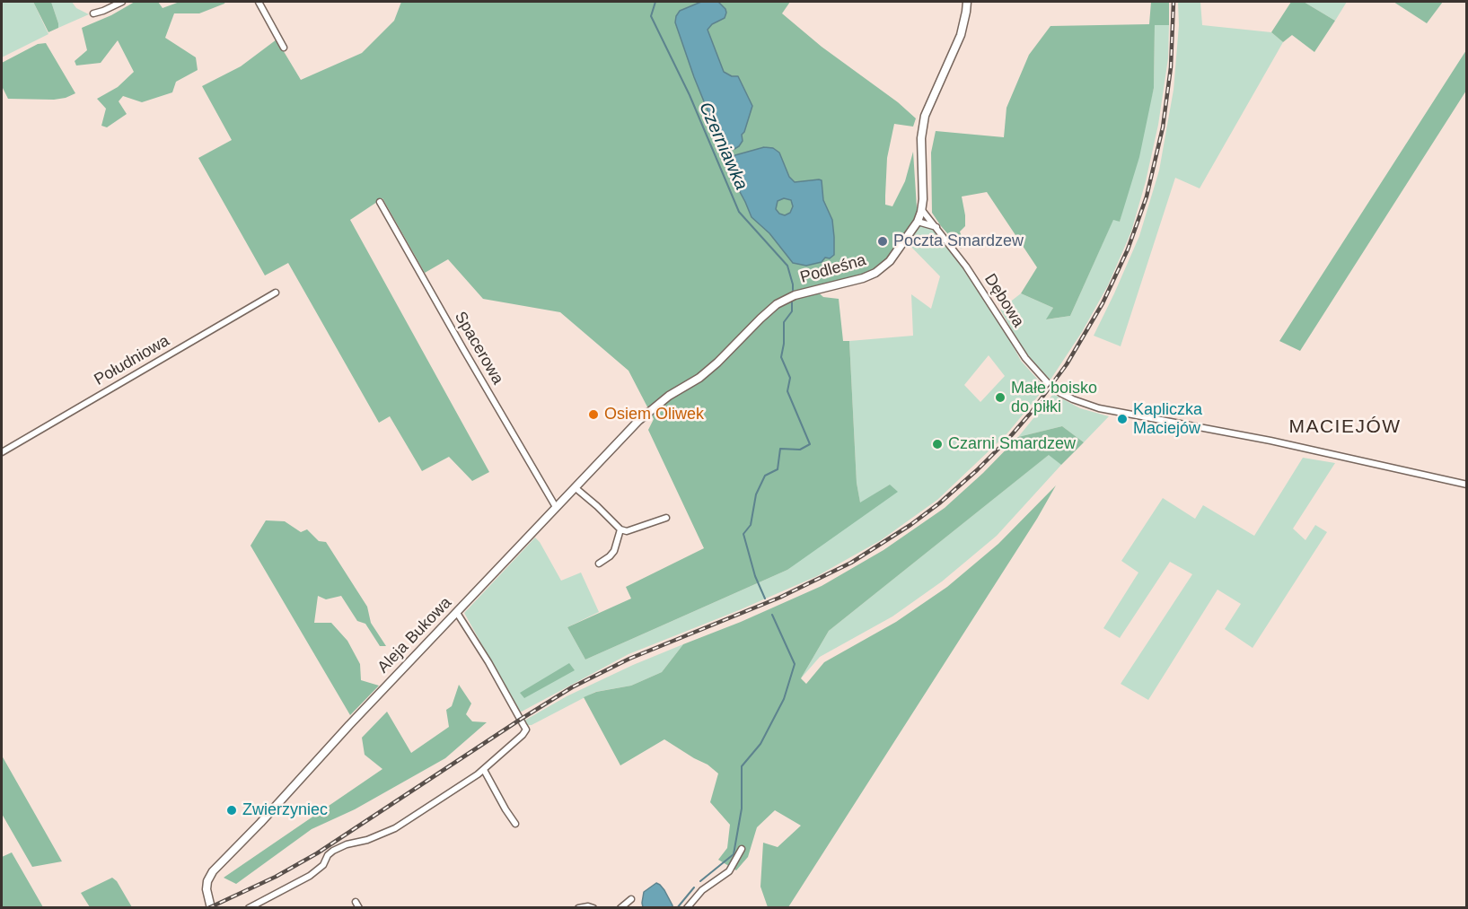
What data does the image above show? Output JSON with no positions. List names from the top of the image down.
{
  "streets": {
    "street": [
      "Podleśna",
      "Dębowa",
      "Spacerowa",
      "Południowa",
      "Aleja Bukowa"
    ]
  },
  "crossings": [
    ["Podleśna", "Dębowa"],
    ["Podleśna", "Aleja Bukowa"],
    ["Spacerowa", "Aleja Bukowa"]
  ],
  "districts": ["MACIEJÓW"],
  "water": ["Czerniawka"],
  "places": [
    "Poczta Smardzew",
    "Małe boisko do piłki",
    "Osiem Oliwek",
    "Kapliczka Maciejów",
    "Czarni Smardzew",
    "Zwierzyniec"
  ]
}
